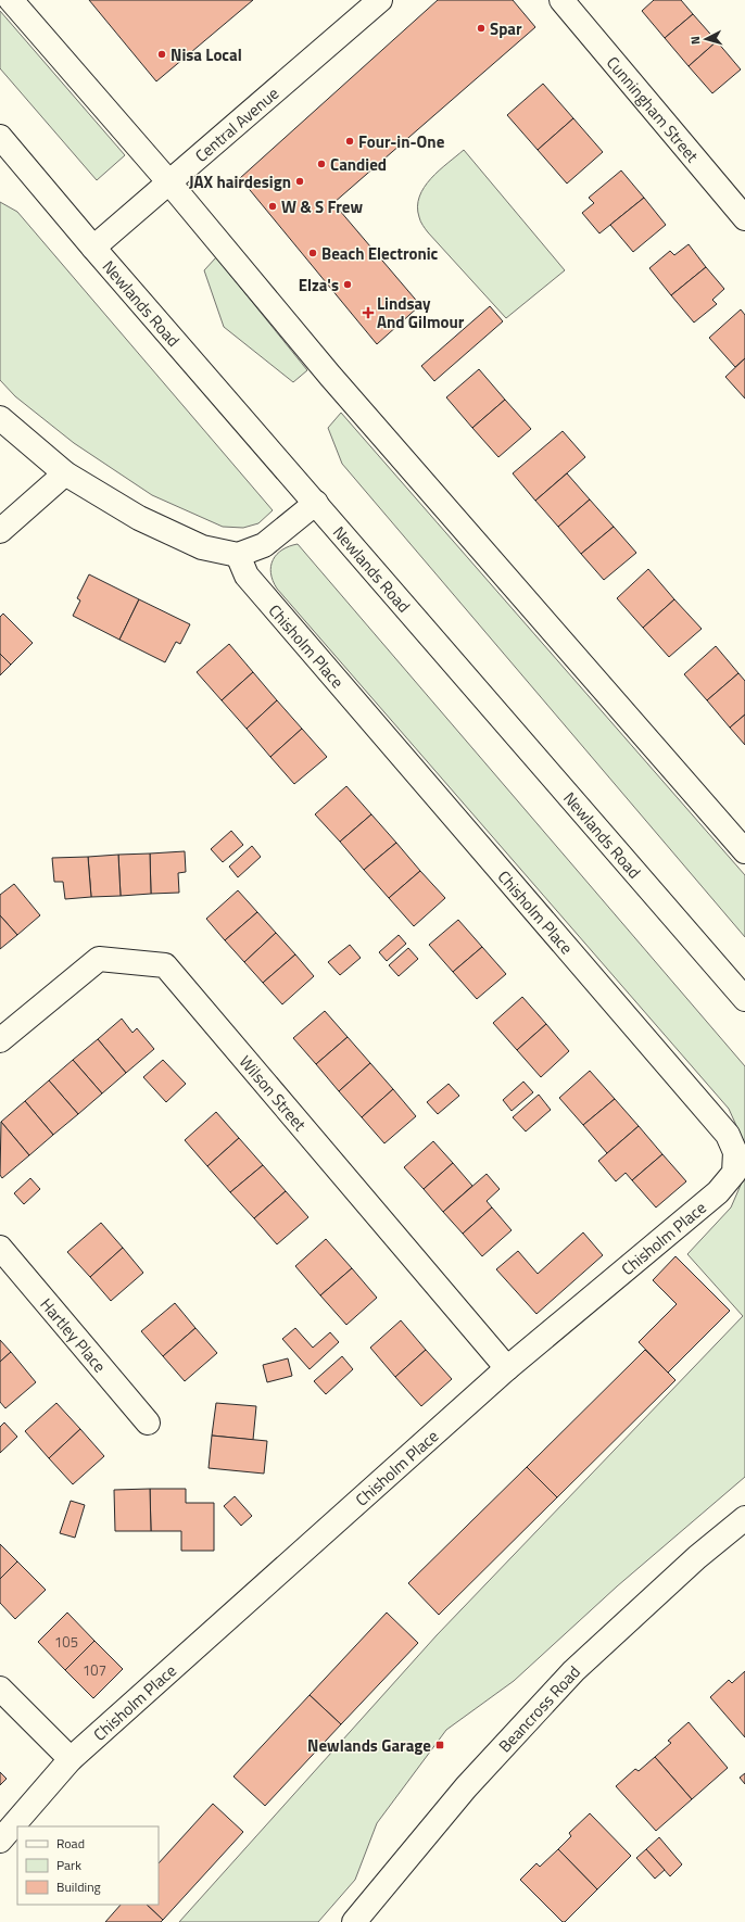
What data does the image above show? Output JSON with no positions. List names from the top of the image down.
{
  "streets": {
    "street": [
      "Cunningham Street",
      "Central Avenue",
      "Newlands Road",
      "Chisholm Place",
      "Wilson Street",
      "Hartley Place",
      "Beancross Road"
    ]
  },
  "crossings": [
    ["Central Avenue", "Newlands Road"],
    ["Chisholm Place", "Wilson Street"]
  ],
  "places": {
    "other": [
      "Spar",
      "Nisa Local",
      "Four-in-One",
      "Candied",
      "JAX hairdesign",
      "W & S Frew",
      "Beach Electronic",
      "Elza's"
    ],
    "health": ["Lindsay And Gilmour"],
    "transit": ["Newlands Garage"]
  },
  "house_numbers": ["105", "107"],
  "legend": ["Road", "Park", "Building"],
  "north": "left"
}
